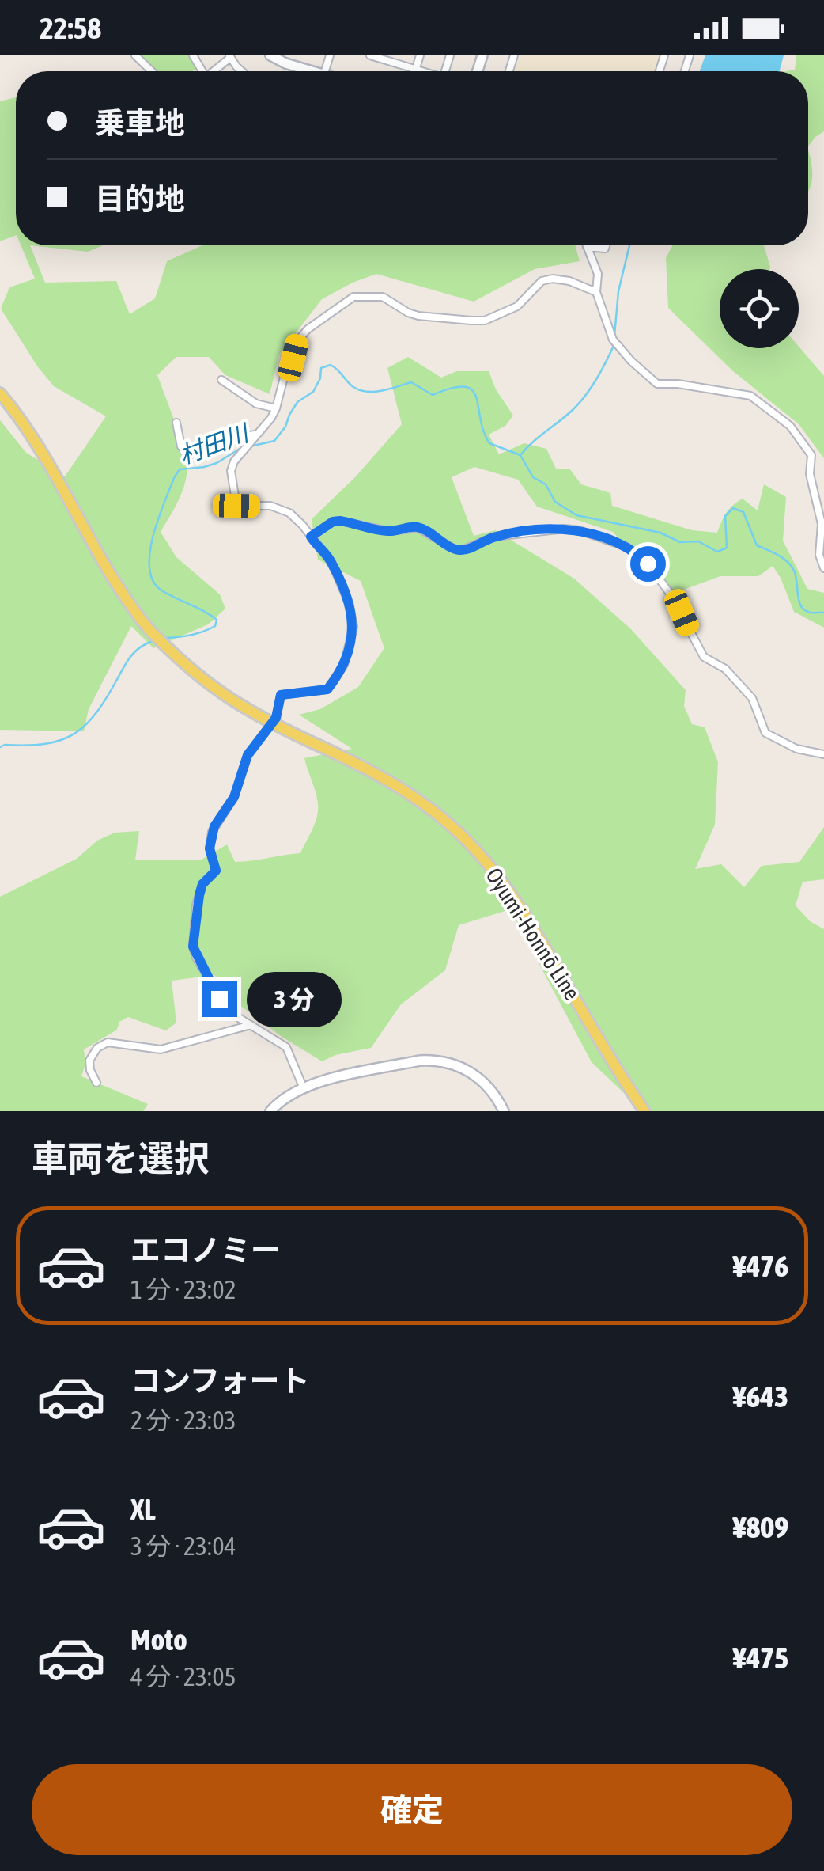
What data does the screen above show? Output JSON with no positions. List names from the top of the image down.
{
  "streets": {
    "main road": ["Oyumi-Honnō Line"]
  },
  "water": ["村田川"],
  "page": {
    "status": "22:58",
    "banner": ["乗車地", "目的地"],
    "bubble": "3 分",
    "heading": "車両を選択",
    "list": [
      {
        "name": "エコノミー",
        "note": "1 分 · 23:02",
        "value": "¥476"
      },
      {
        "name": "コンフォート",
        "note": "2 分 · 23:03",
        "value": "¥643"
      },
      {
        "name": "XL",
        "note": "3 分 · 23:04",
        "value": "¥809"
      },
      {
        "name": "Moto",
        "note": "4 分 · 23:05",
        "value": "¥475"
      }
    ],
    "buttons": "確定"
  }
}
